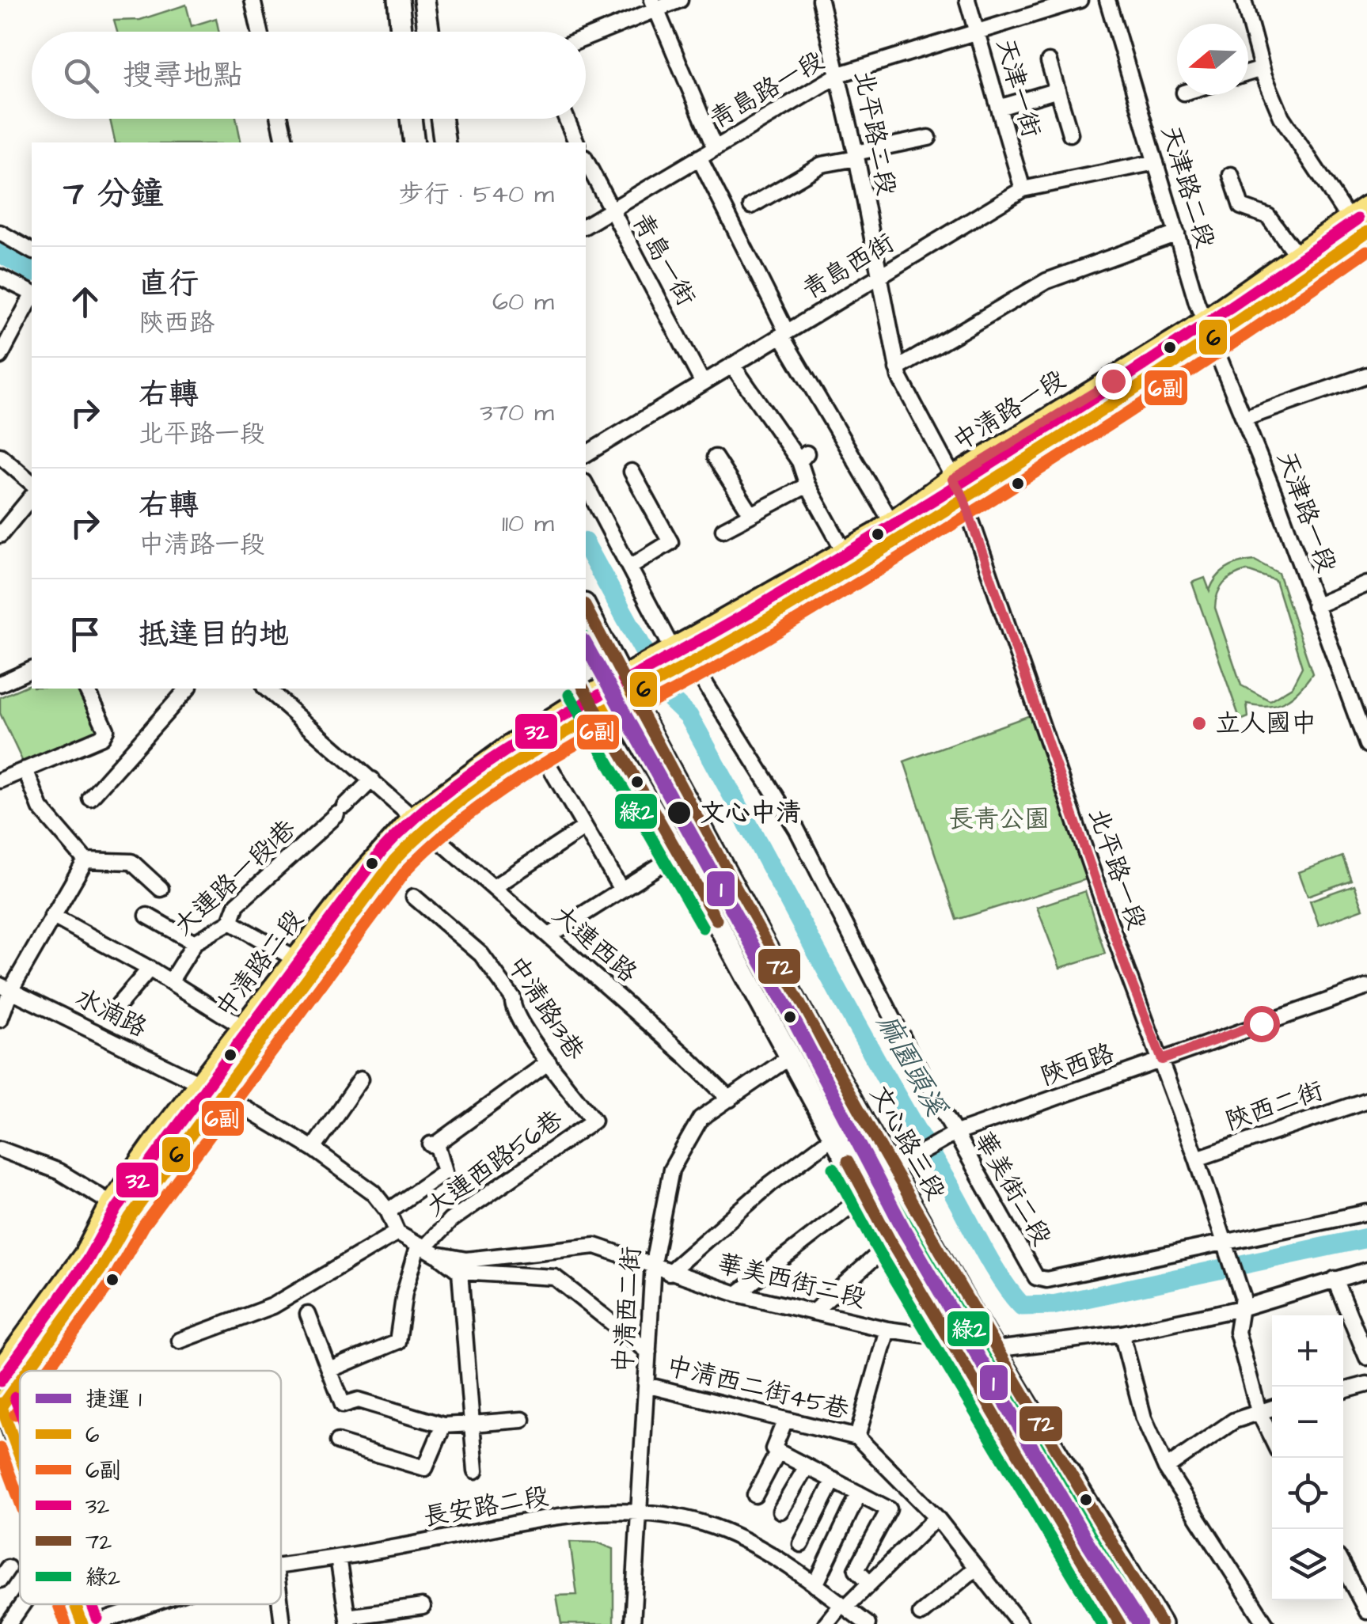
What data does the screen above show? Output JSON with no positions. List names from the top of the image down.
{
  "streets": {
    "main road": ["中清路一段", "中清路二段", "文心路三段"],
    "street": [
      "天津一街",
      "青島路一段",
      "北平路二段",
      "天津路二段",
      "青島一街",
      "青島西街",
      "天津路一段",
      "北平路一段",
      "大連路一段1巷",
      "大連西路",
      "中清路13巷",
      "水湳路",
      "陝西路",
      "陝西二街",
      "大連西路56巷",
      "華美街二段",
      "華美西街二段",
      "中清西二街",
      "中清西二街45巷",
      "長安路二段"
    ]
  },
  "crossings": [
    ["天津一街", "青島路一段"],
    ["天津一街", "青島西街"],
    ["青島路一段", "北平路二段"],
    ["青島路一段", "青島一街"],
    ["北平路二段", "青島西街"],
    ["北平路二段", "中清路一段"],
    ["北平路二段", "北平路一段"],
    ["天津路二段", "青島西街"],
    ["天津路二段", "中清路一段"],
    ["天津路二段", "天津路一段"],
    ["青島一街", "青島西街"],
    ["中清路一段", "天津路一段"],
    ["中清路一段", "北平路一段"],
    ["中清路一段", "中清路二段"],
    ["中清路一段", "華美街二段"],
    ["北平路一段", "陝西路"],
    ["北平路一段", "陝西二街"],
    ["北平路一段", "華美街二段"],
    ["北平路一段", "華美西街二段"],
    ["大連路一段1巷", "大連西路"],
    ["大連西路", "中清路二段"],
    ["大連西路", "中清西二街"],
    ["中清路二段", "水湳路"],
    ["中清路二段", "文心路三段"],
    ["中清路二段", "華美街二段"],
    ["中清路13巷", "大連西路56巷"],
    ["陝西路", "文心路三段"],
    ["陝西路", "華美街二段"],
    ["文心路三段", "華美西街二段"],
    ["大連西路56巷", "華美西街二段"],
    ["華美西街二段", "中清西二街"],
    ["中清西二街", "中清西二街45巷"],
    ["中清西二街", "長安路二段"]
  ],
  "water": ["麻園頭溪"],
  "parks": ["長青公園"],
  "places": ["立人國中", "文心中清"],
  "lines": [
    "transit line 32",
    "transit line 6",
    "transit line 6副",
    "transit line 72",
    "transit line 綠2",
    "metro line 1"
  ],
  "legend": [
    "捷運 1",
    "6",
    "6副",
    "32",
    "72",
    "綠2"
  ],
  "north": "left",
  "page": {
    "search": "搜尋地點",
    "heading": ["7 分鐘", "步行 · 540 m"],
    "list": [
      ["直行", "陝西路", "60 m"],
      ["右轉", "北平路一段", "370 m"],
      ["右轉", "中清路一段", "110 m"],
      "抵達目的地"
    ],
    "map_buttons": ["+", "−"]
  }
}
